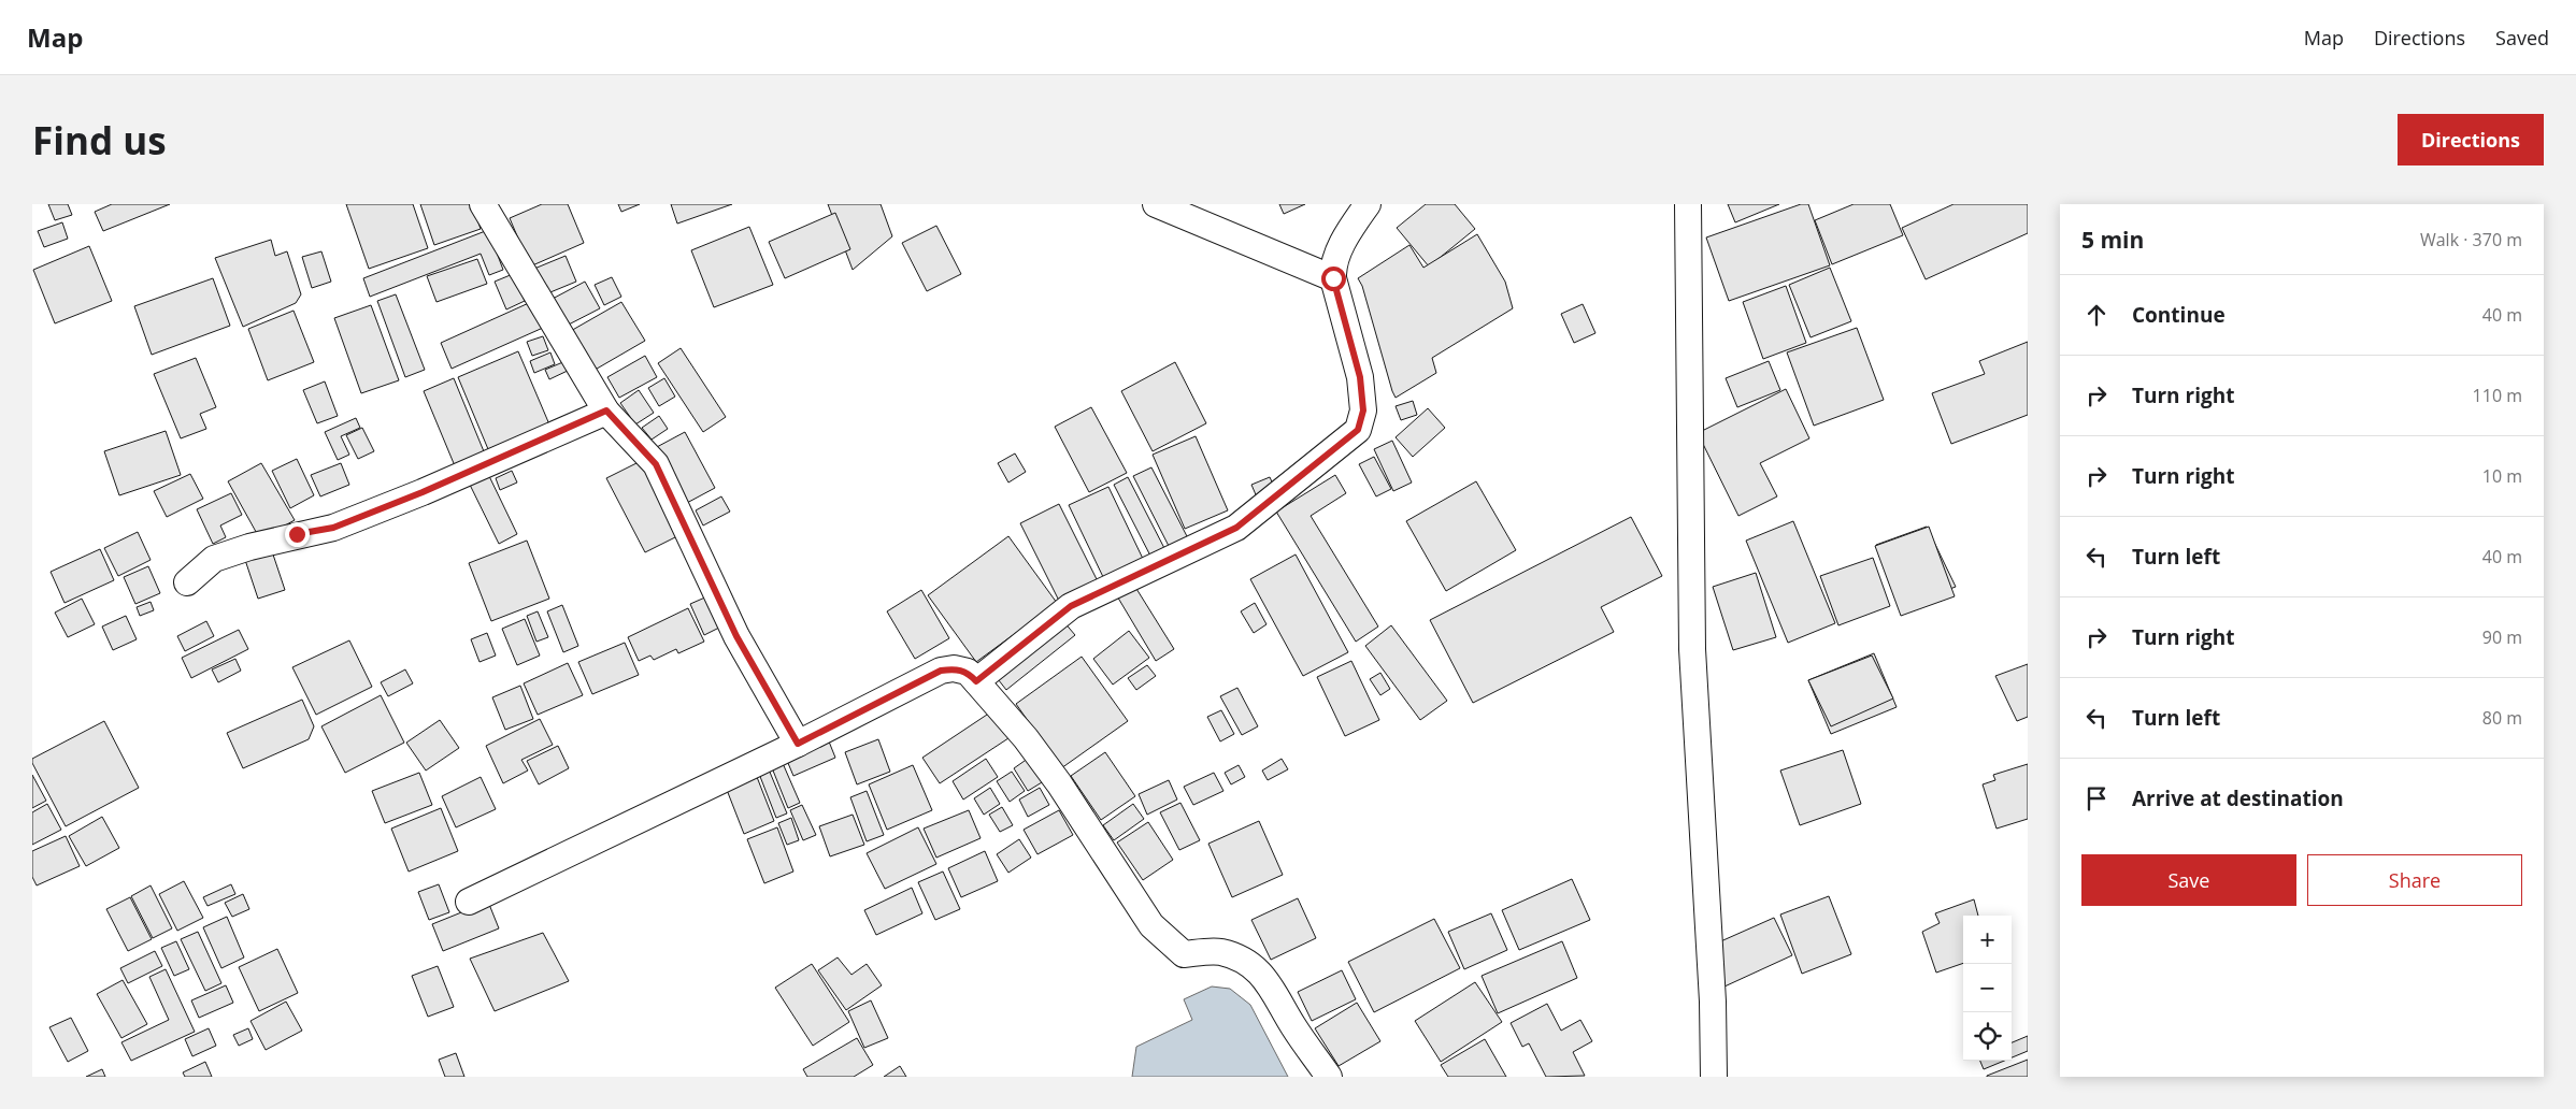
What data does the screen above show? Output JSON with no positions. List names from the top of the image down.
{
  "page": {
    "header": "Map",
    "nav": ["Map", "Directions", "Saved"],
    "buttons": [
      "Directions",
      ["Save", "Share"]
    ],
    "title": "Find us",
    "heading": ["5 min", "Walk · 370 m"],
    "list": [
      ["Continue", "40 m"],
      ["Turn right", "110 m"],
      ["Turn right", "10 m"],
      ["Turn left", "40 m"],
      ["Turn right", "90 m"],
      ["Turn left", "80 m"],
      "Arrive at destination"
    ],
    "map_buttons": ["+", "−"]
  }
}
